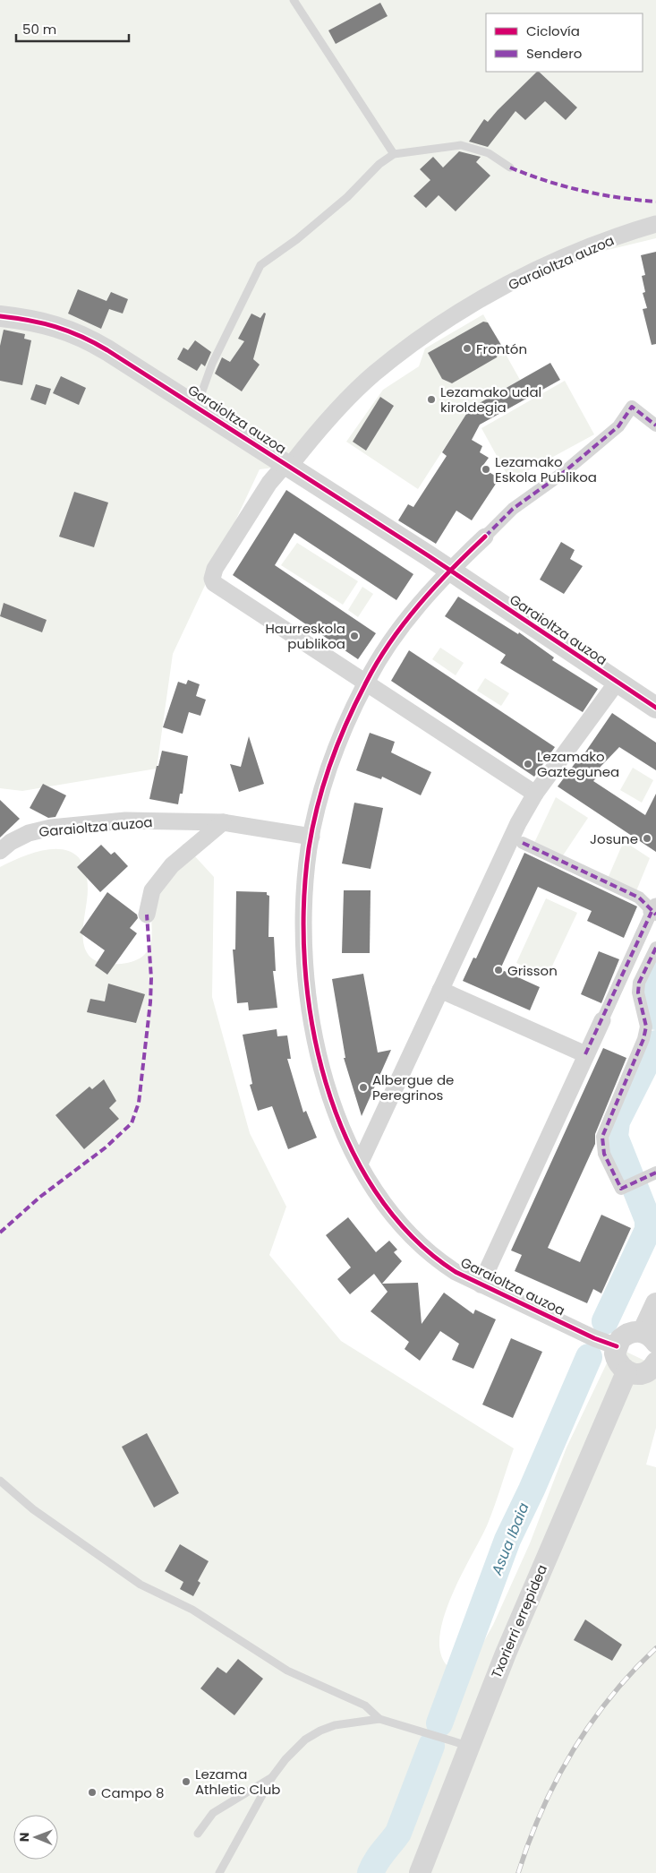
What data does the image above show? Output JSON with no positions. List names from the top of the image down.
{
  "streets": {
    "street": ["Garaioltza auzoa", "Txorierri errepidea"]
  },
  "water": ["Asua Ibaia"],
  "places": [
    "Frontón",
    "Lezamako udal kiroldegia",
    "Lezamako Eskola Publikoa",
    "Haurreskola publikoa",
    "Lezamako Gaztegunea",
    "Josune",
    "Grisson",
    "Albergue de Peregrinos",
    "Lezama Athletic Club",
    "Campo 8"
  ],
  "legend": ["Ciclovía", "Sendero"],
  "scale_bar": "50 m",
  "north": "left"
}
